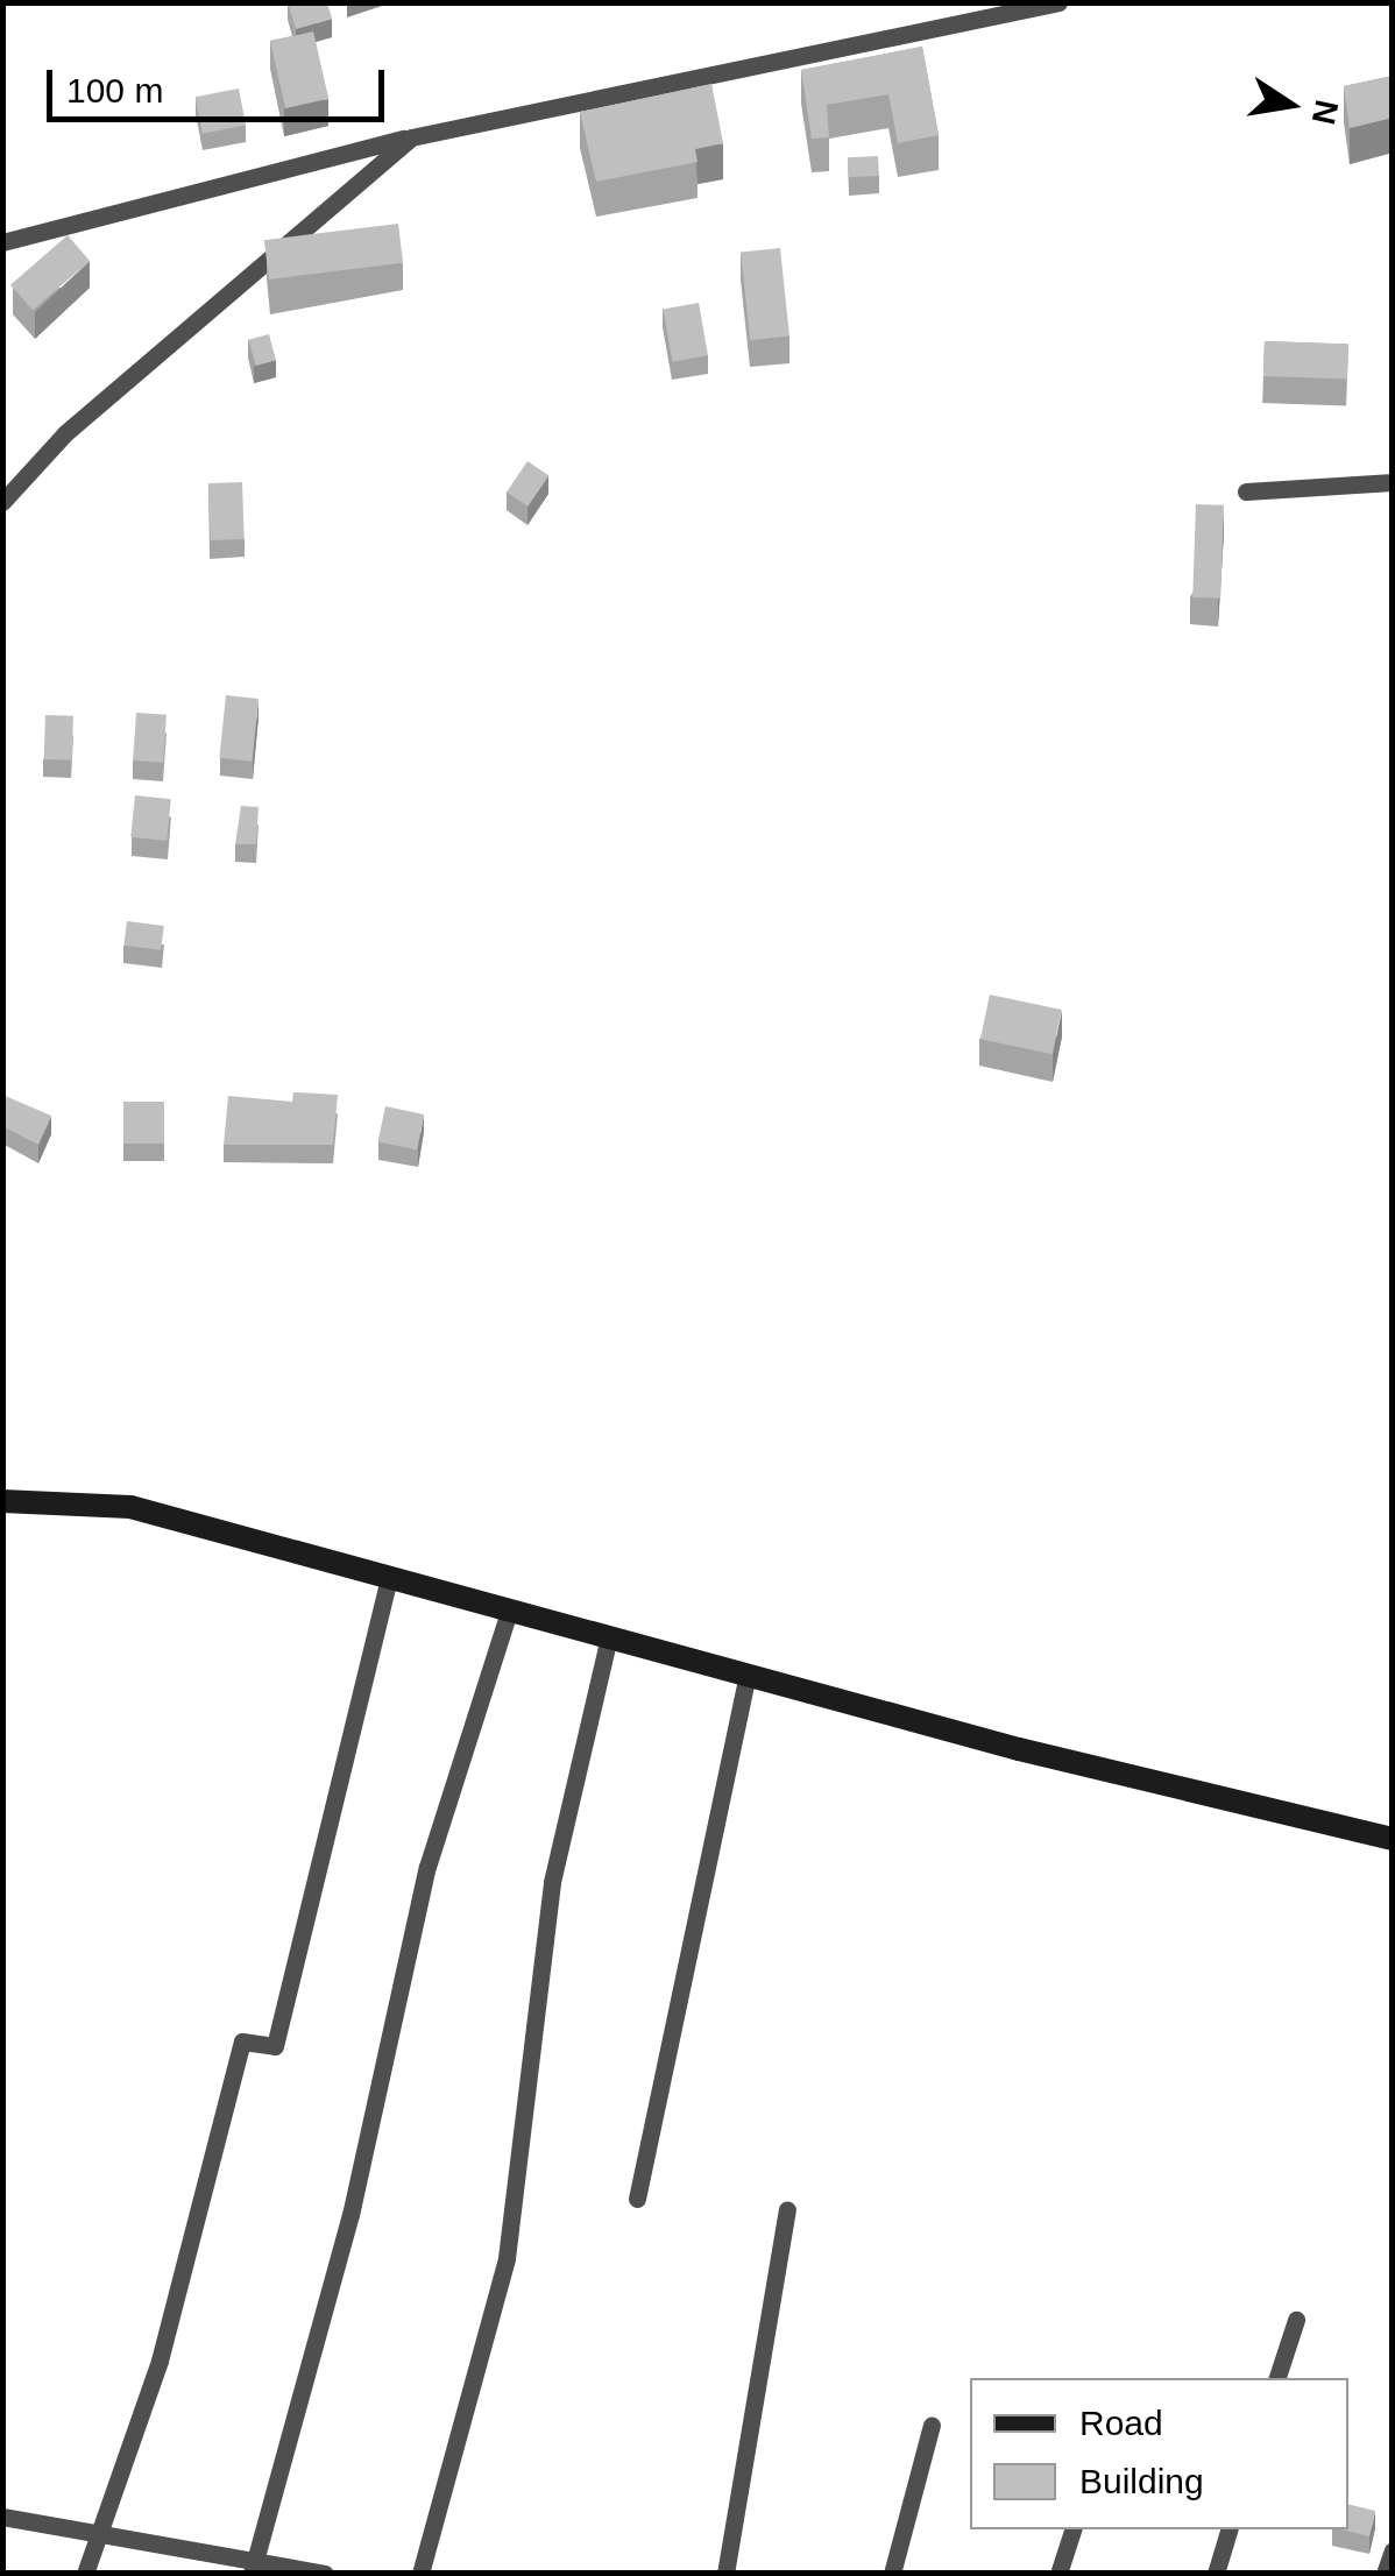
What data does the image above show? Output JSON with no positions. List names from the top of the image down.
{
  "legend": ["Road", "Building"],
  "scale_bar": "100 m",
  "north": "right"
}
